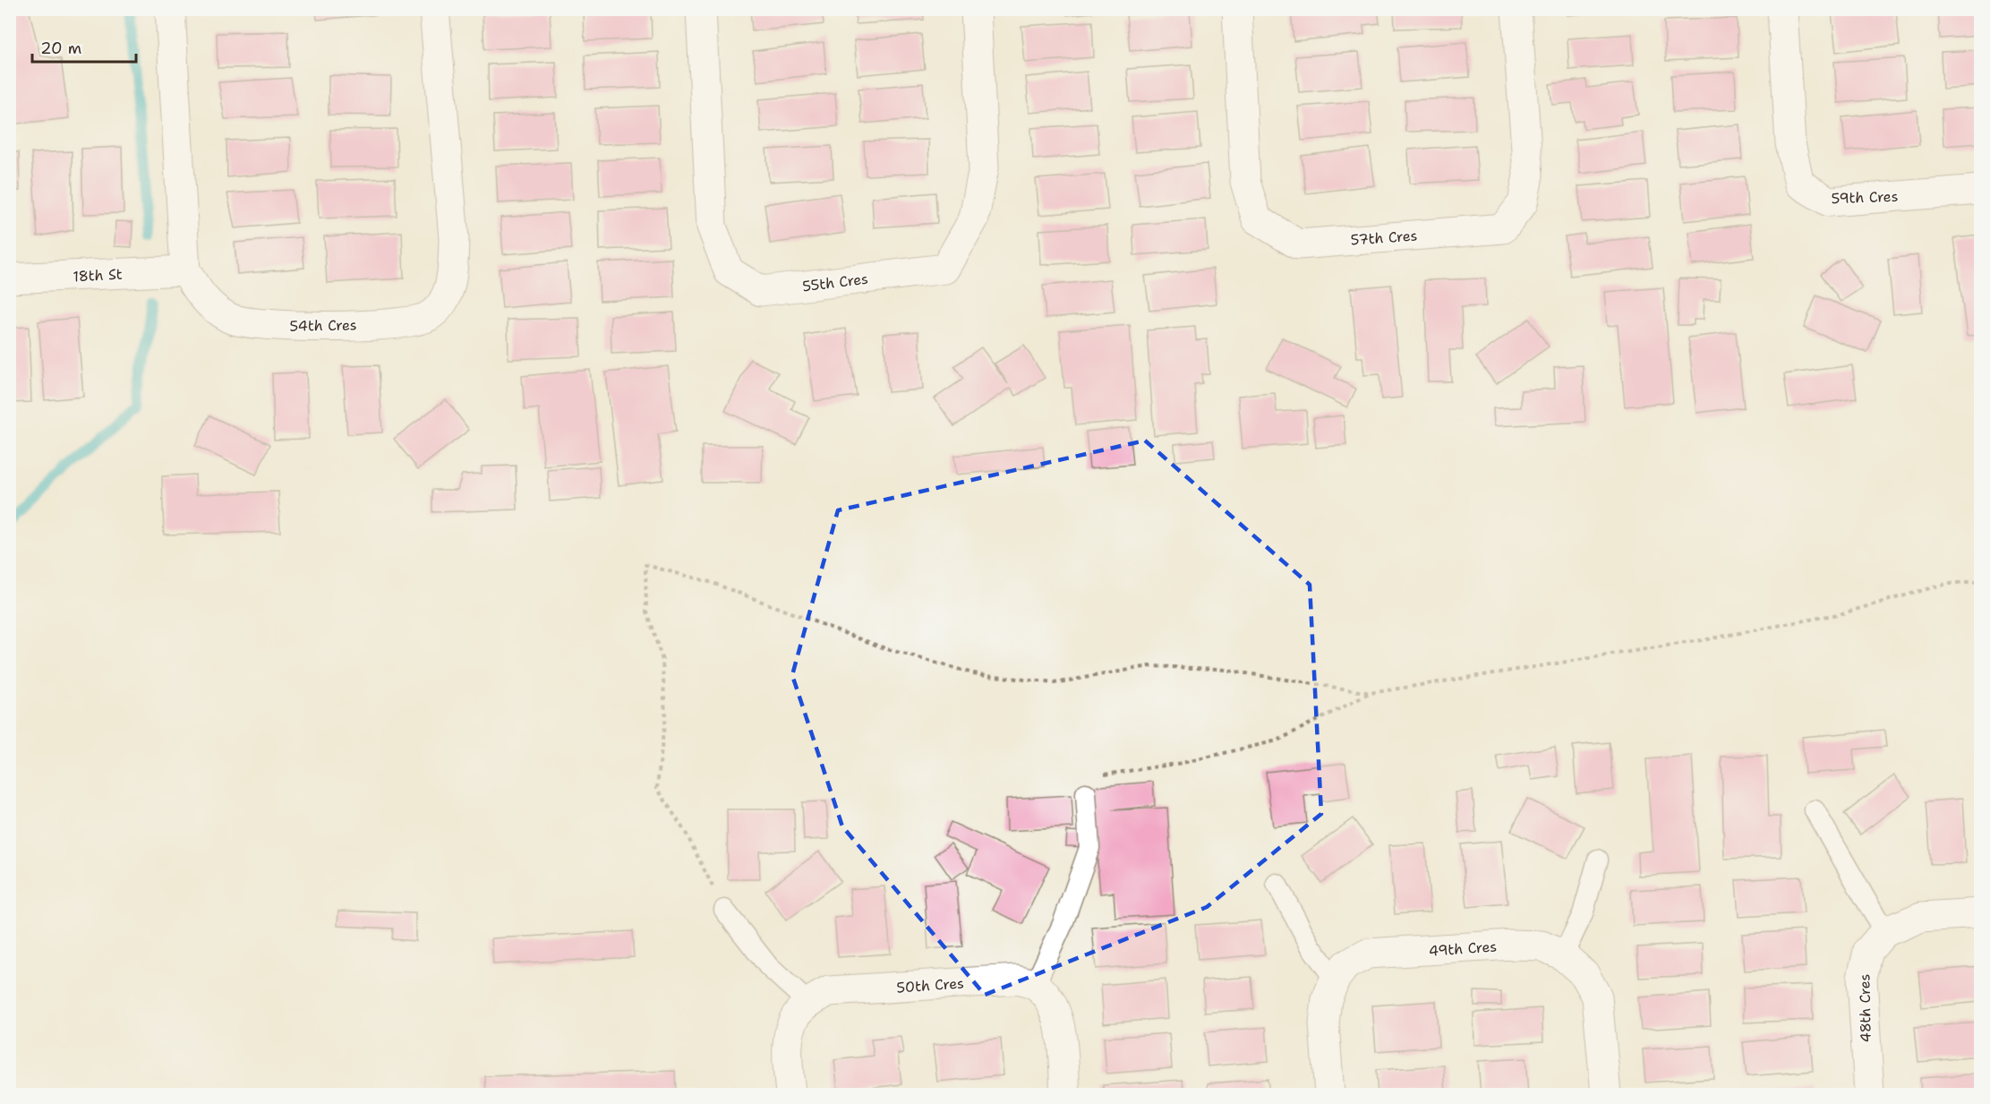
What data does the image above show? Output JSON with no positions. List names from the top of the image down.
{
  "streets": {
    "street": [
      "59th Cres",
      "57th Cres",
      "18th St",
      "55th Cres",
      "54th Cres",
      "49th Cres",
      "50th Cres",
      "48th Cres"
    ]
  },
  "crossings": [
    ["18th St", "54th Cres"]
  ],
  "scale_bar": "20 m"
}
